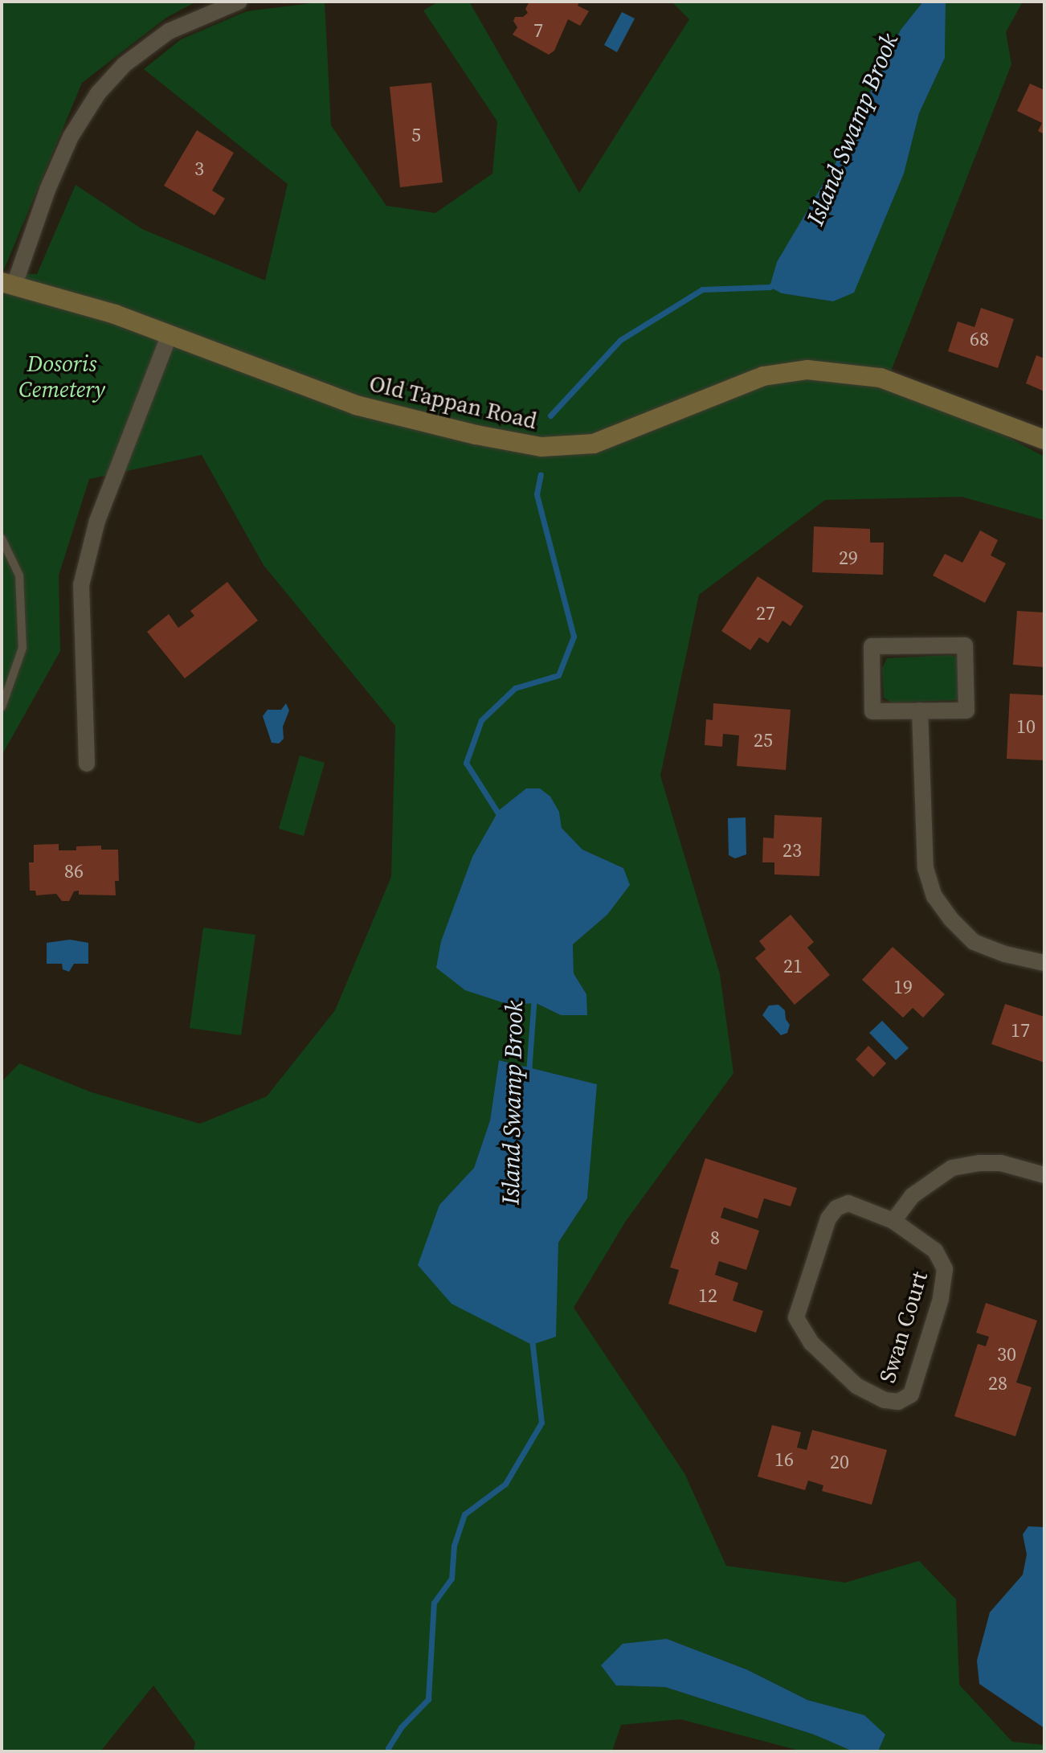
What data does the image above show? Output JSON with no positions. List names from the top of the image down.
{
  "streets": {
    "street": ["Old Tappan Road", "Swan Court"]
  },
  "water": ["Island Swamp Brook"],
  "parks": ["Dosoris Cemetery"],
  "house_numbers": [
    "7",
    "5",
    "3",
    "68",
    "29",
    "27",
    "10",
    "25",
    "23",
    "86",
    "21",
    "19",
    "17",
    "8",
    "12",
    "30",
    "28",
    "16",
    "20"
  ]
}
